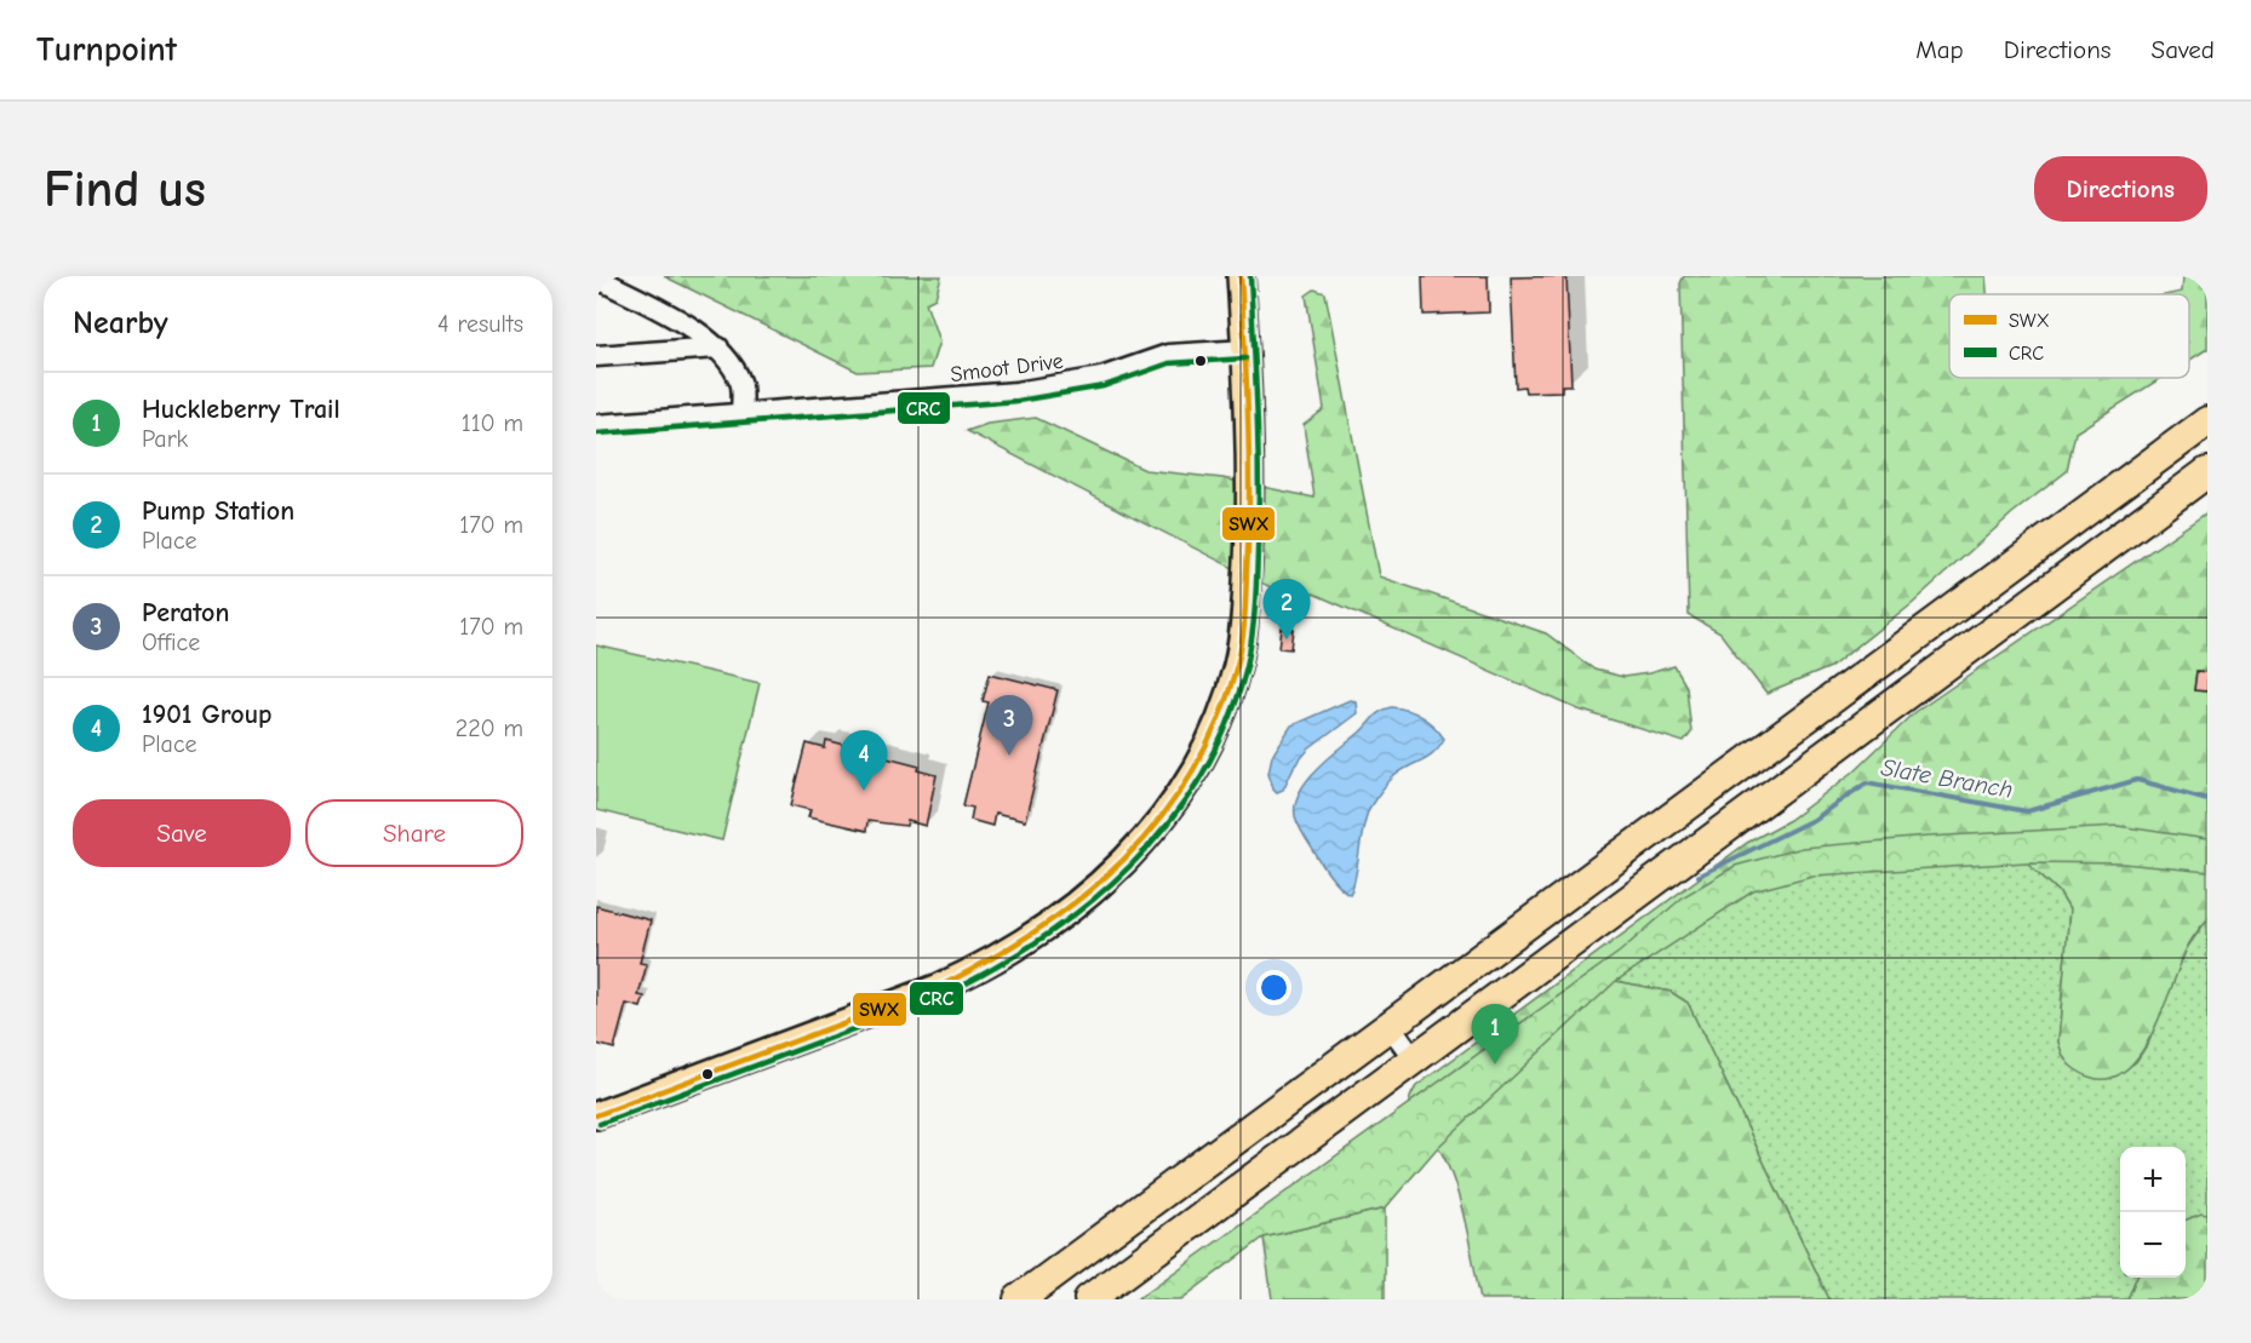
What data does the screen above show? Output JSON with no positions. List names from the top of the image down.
{
  "streets": {
    "street": ["Smoot Drive"]
  },
  "water": ["Slate Branch"],
  "lines": ["transit line SWX", "transit line CRC"],
  "legend": ["SWX", "CRC"],
  "page": {
    "header": "Turnpoint",
    "nav": ["Map", "Directions", "Saved"],
    "buttons": [
      "Directions",
      ["Save", "Share"]
    ],
    "title": "Find us",
    "heading": ["Nearby", "4 results"],
    "list": [
      {
        "mark": "1",
        "name": "Huckleberry Trail",
        "note": "Park",
        "value": "110 m"
      },
      {
        "mark": "2",
        "name": "Pump Station",
        "note": "Place",
        "value": "170 m"
      },
      {
        "mark": "3",
        "name": "Peraton",
        "note": "Office",
        "value": "170 m"
      },
      {
        "mark": "4",
        "name": "1901 Group",
        "note": "Place",
        "value": "220 m"
      }
    ],
    "pins": [
      "2",
      "3",
      "4",
      "1"
    ],
    "map_buttons": ["+", "−"]
  }
}
